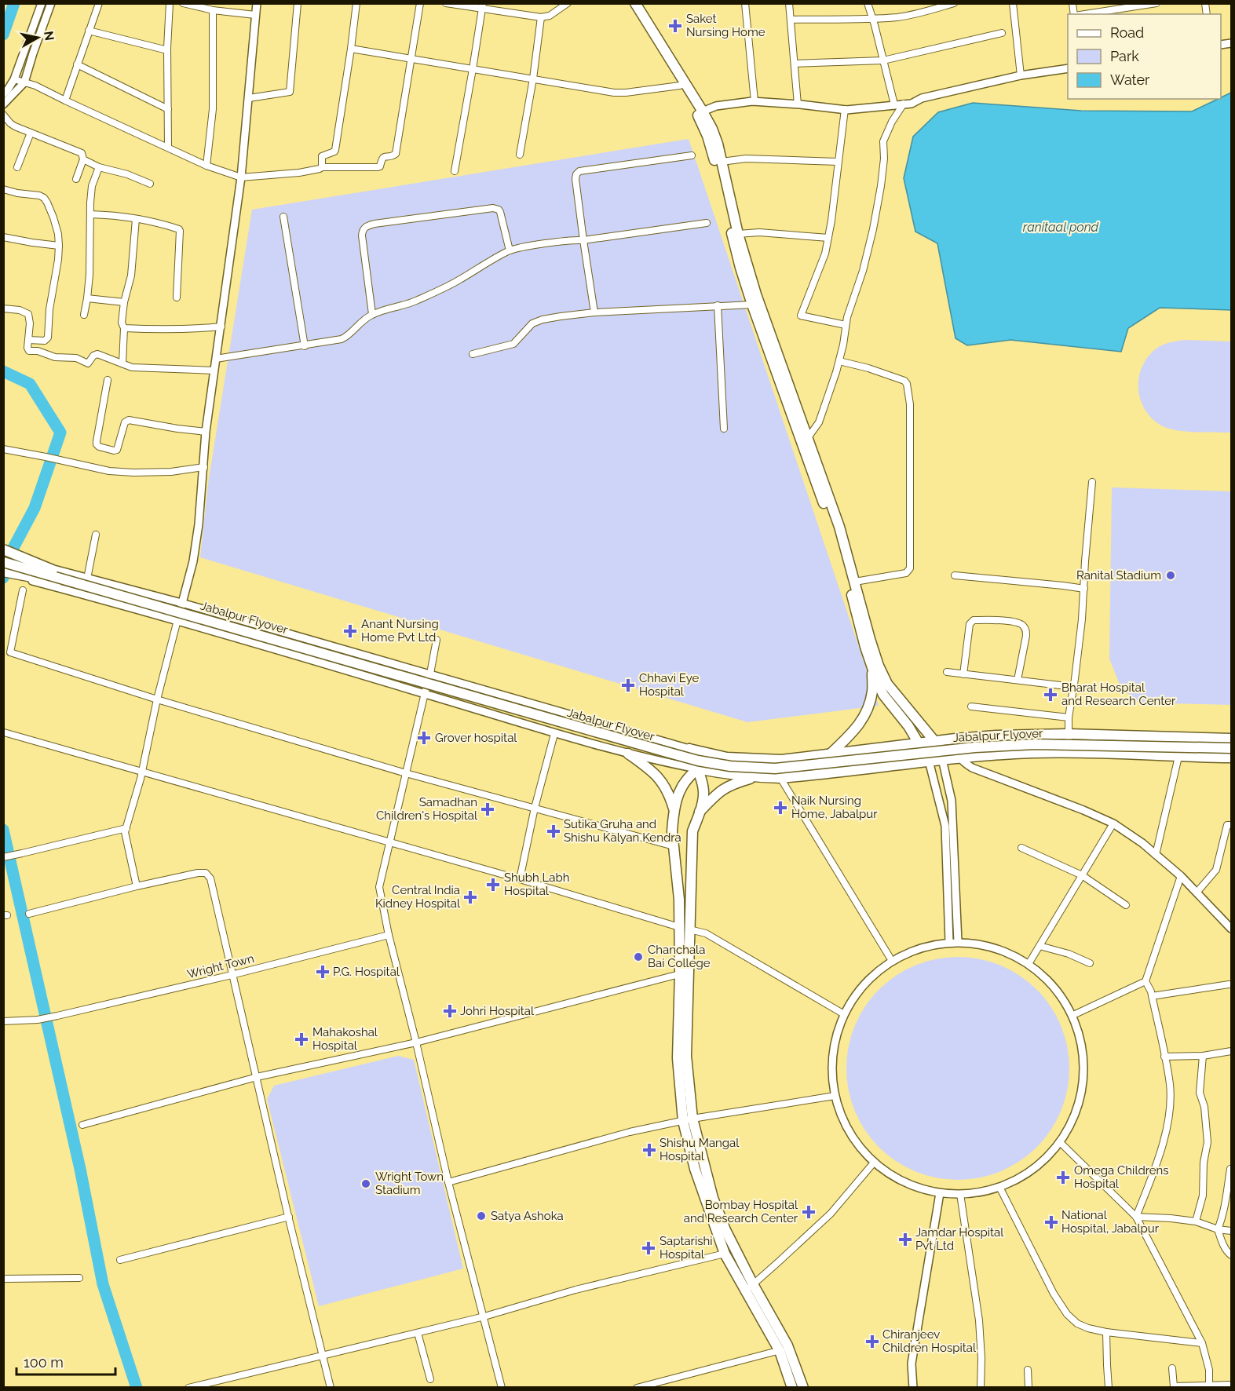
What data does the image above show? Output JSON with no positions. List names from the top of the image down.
{
  "streets": {
    "main road": ["Jabalpur Flyover"],
    "street": ["Wright Town"]
  },
  "water": ["ranitaal pond"],
  "places": {
    "health": [
      "Saket Nursing Home",
      "Anant Nursing Home Pvt Ltd",
      "Chhavi Eye Hospital",
      "Bharat Hospital and Research Center",
      "Grover hospital",
      "Naik Nursing Home, Jabalpur",
      "Samadhan Children's Hospital",
      "Sutika Gruha and Shishu Kalyan Kendra",
      "Shubh Labh Hospital",
      "Central India Kidney Hospital",
      "P.G. Hospital",
      "Johri Hospital",
      "Mahakoshal Hospital",
      "Shishu Mangal Hospital",
      "Omega Childrens Hospital",
      "Bombay Hospital and Research Center",
      "National Hospital, Jabalpur",
      "Jamdar Hospital Pvt Ltd",
      "Saptarishi Hospital",
      "Chiranjeev Children Hospital"
    ],
    "other": [
      "Ranital Stadium",
      "Chanchala Bai College",
      "Wright Town Stadium",
      "Satya Ashoka"
    ]
  },
  "legend": ["Road", "Park", "Water"],
  "scale_bar": "100 m",
  "north": "right"
}
